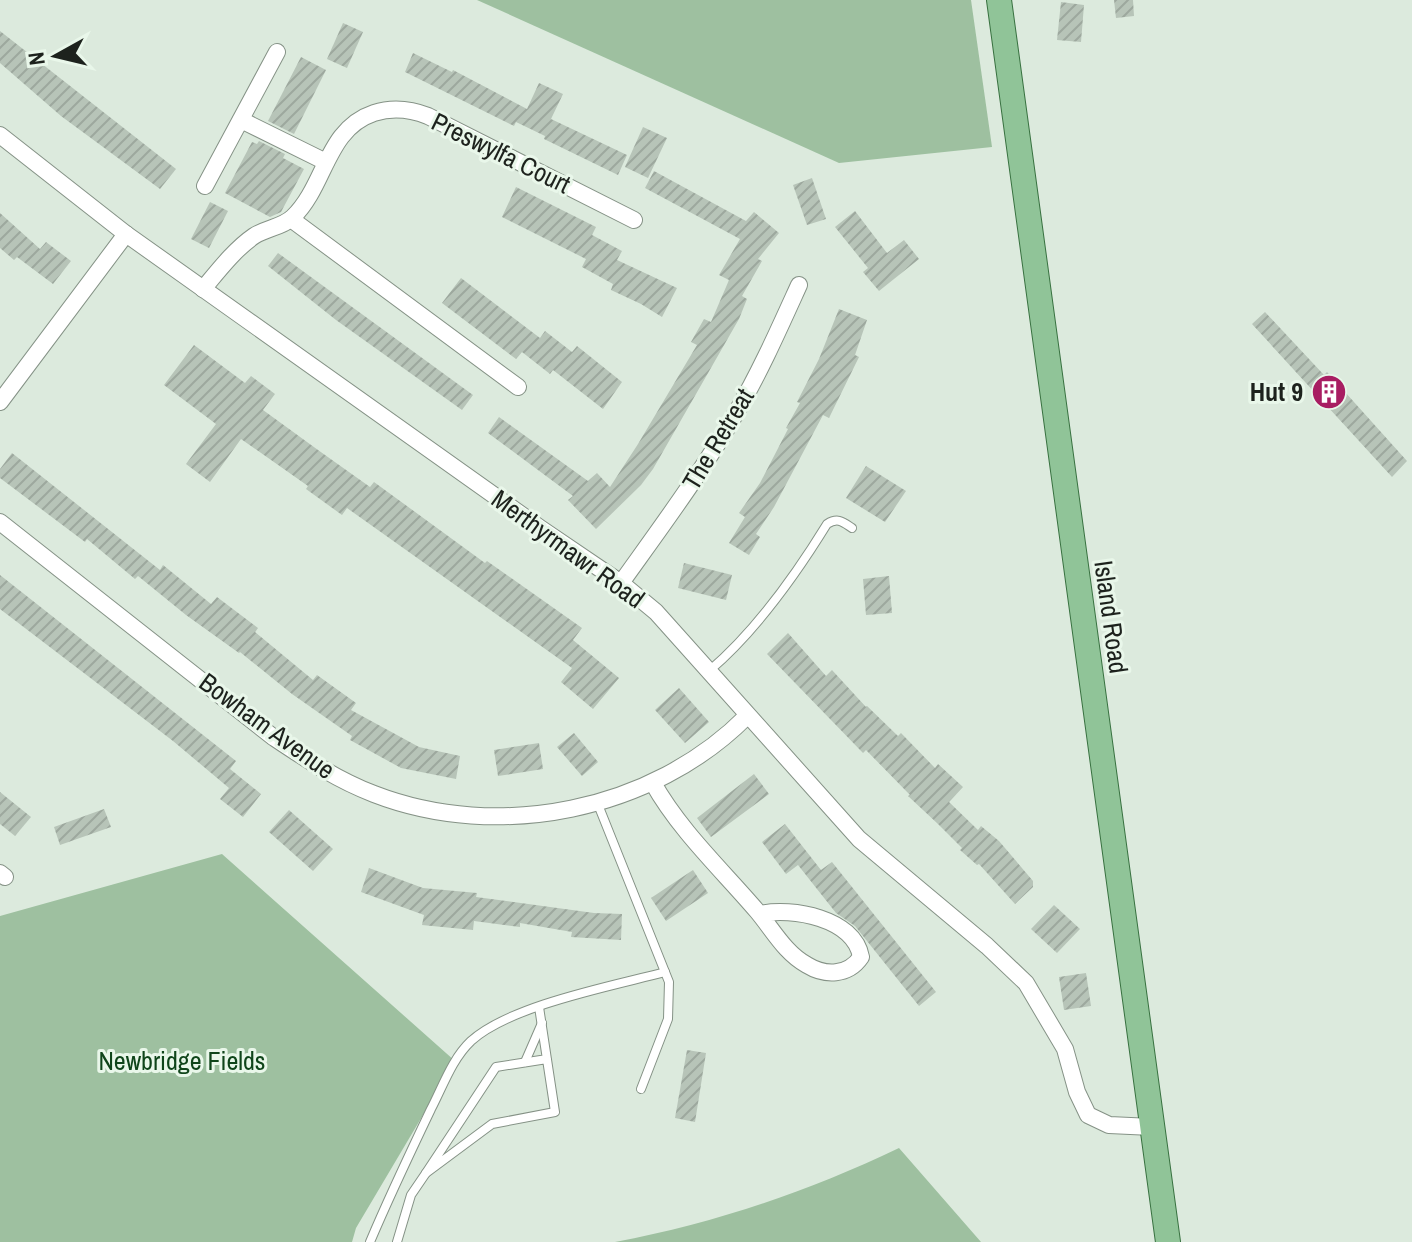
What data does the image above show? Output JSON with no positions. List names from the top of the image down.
{
  "streets": {
    "main road": ["Island Road"],
    "street": [
      "Preswylfa Court",
      "The Retreat",
      "Merthyrmawr Road",
      "Bowham Avenue"
    ]
  },
  "crossings": [
    ["The Retreat", "Merthyrmawr Road"],
    ["Merthyrmawr Road", "Island Road"],
    ["Merthyrmawr Road", "Bowham Avenue"]
  ],
  "parks": ["Newbridge Fields"],
  "places": {
    "building": ["Hut 9"]
  },
  "north": "left"
}
